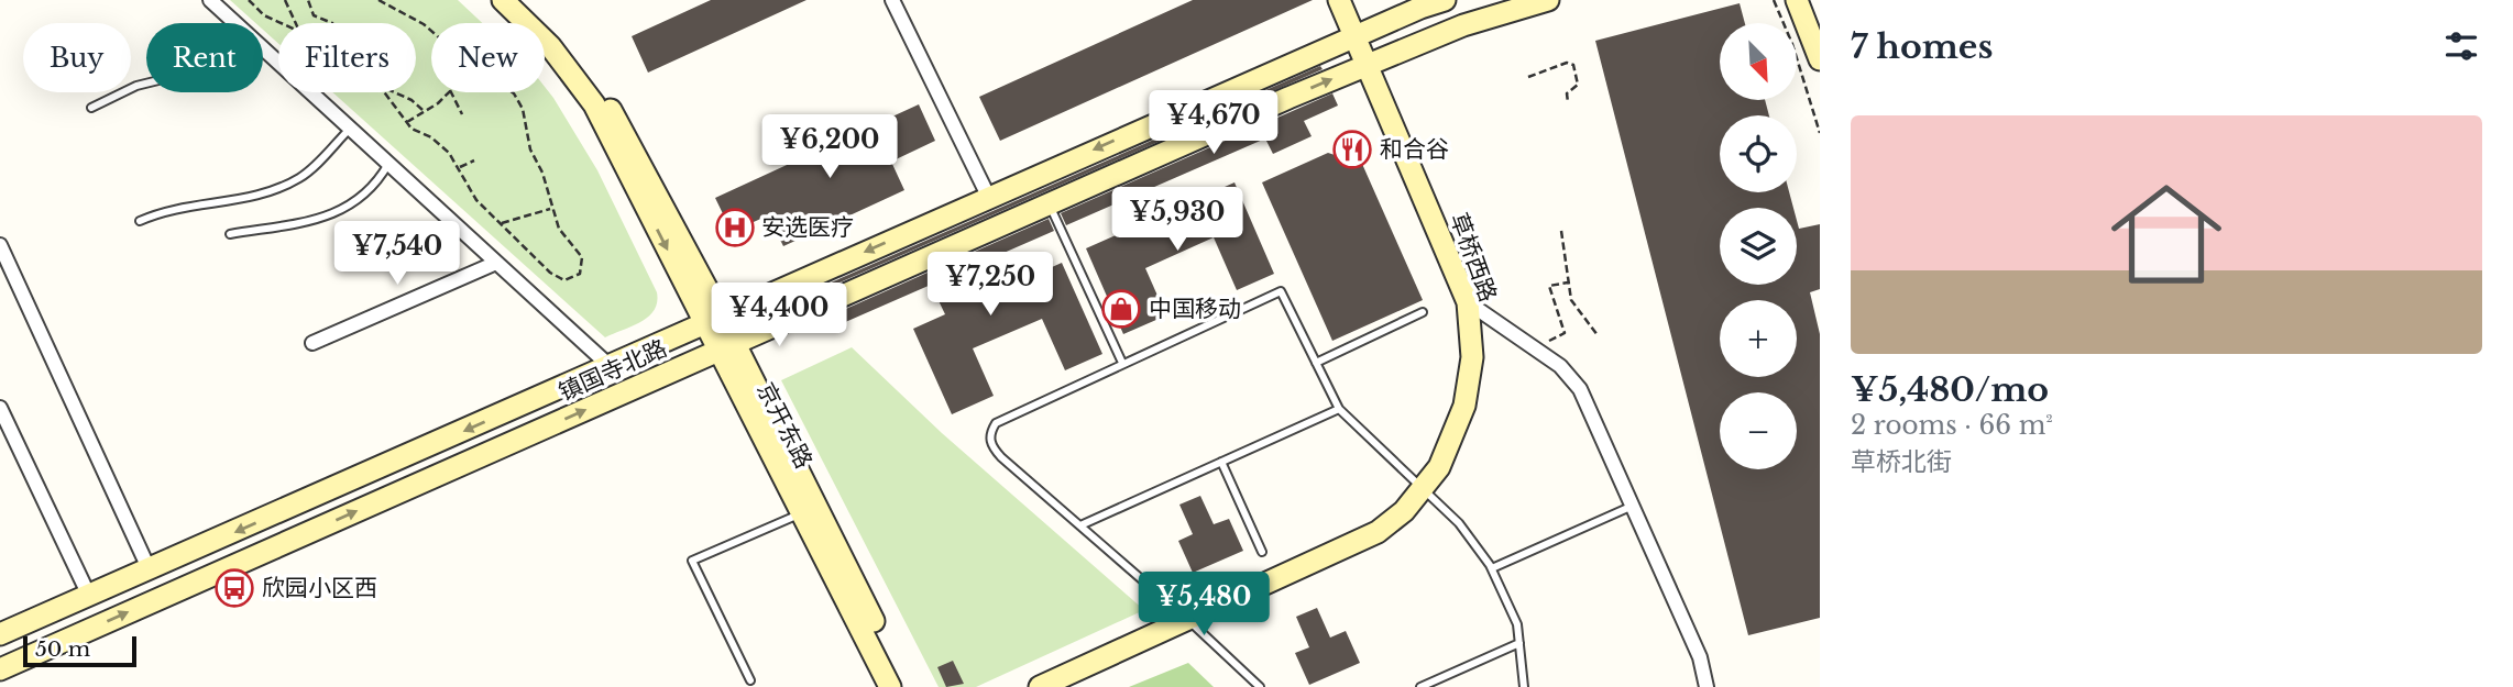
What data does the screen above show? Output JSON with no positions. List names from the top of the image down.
{
  "streets": {
    "street": ["草桥西路", "镇国寺北路", "京开东路"]
  },
  "crossings": [
    ["草桥西路", "镇国寺北路"],
    ["镇国寺北路", "京开东路"]
  ],
  "places": {
    "restaurant": ["和合谷"],
    "hospital": ["安选医疗"],
    "shop": ["中国移动"],
    "bus stop": ["欣园小区西"]
  },
  "scale_bar": "50 m",
  "north": "bottom right",
  "page": {
    "heading": "7 homes",
    "map_buttons": ["+", "−"],
    "chip": [
      "Buy",
      "Rent",
      "Filters",
      "New"
    ],
    "price": [
      "¥4,670",
      "¥6,200",
      "¥5,930",
      "¥7,540",
      "¥7,250",
      "¥4,400",
      "¥5,480"
    ],
    "list": [
      {
        "name": "¥5,480/mo",
        "note": "2 rooms · 66 m² · 草桥北街"
      }
    ],
    "scale": "50 m"
  }
}
